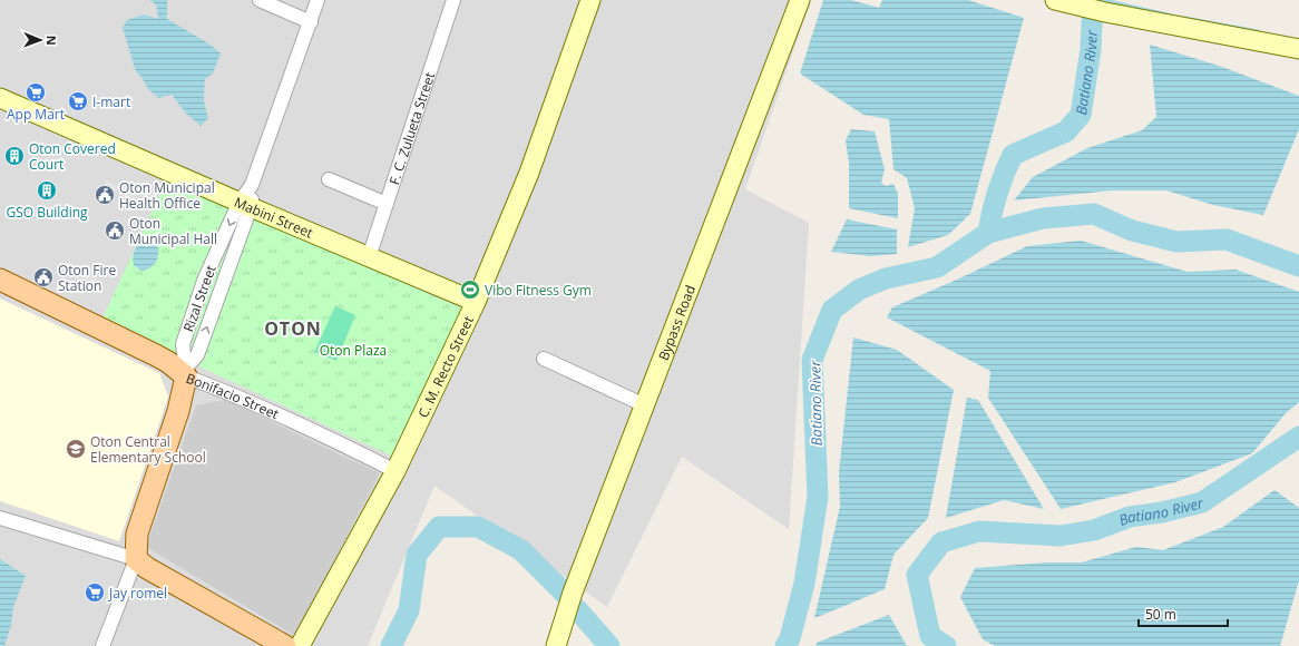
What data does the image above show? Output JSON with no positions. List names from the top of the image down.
{
  "streets": {
    "main road": ["Rizal Street", "Bonifacio Street"],
    "street": [
      "F. C. Zulueta Street",
      "Mabini Street",
      "Bypass Road",
      "C. M. Recto Street"
    ]
  },
  "crossings": [
    ["F. C. Zulueta Street", "Mabini Street"],
    ["Mabini Street", "Rizal Street"],
    ["Mabini Street", "C. M. Recto Street"],
    ["Rizal Street", "Bonifacio Street"],
    ["C. M. Recto Street", "Bonifacio Street"]
  ],
  "districts": ["OTON"],
  "water": ["Batiano River"],
  "parks": ["Oton Plaza"],
  "places": {
    "supermarket": ["App Mart", "I-mart", "Jay romel"],
    "building": ["Oton Covered Court", "GSO Building"],
    "public building": ["Oton Municipal Health Office", "Oton Municipal Hall", "Oton Fire Station"],
    "sports": ["Vibo Fitness Gym"],
    "school or university": ["Oton Central Elementary School"]
  },
  "scale_bar": "50 m",
  "north": "right"
}
